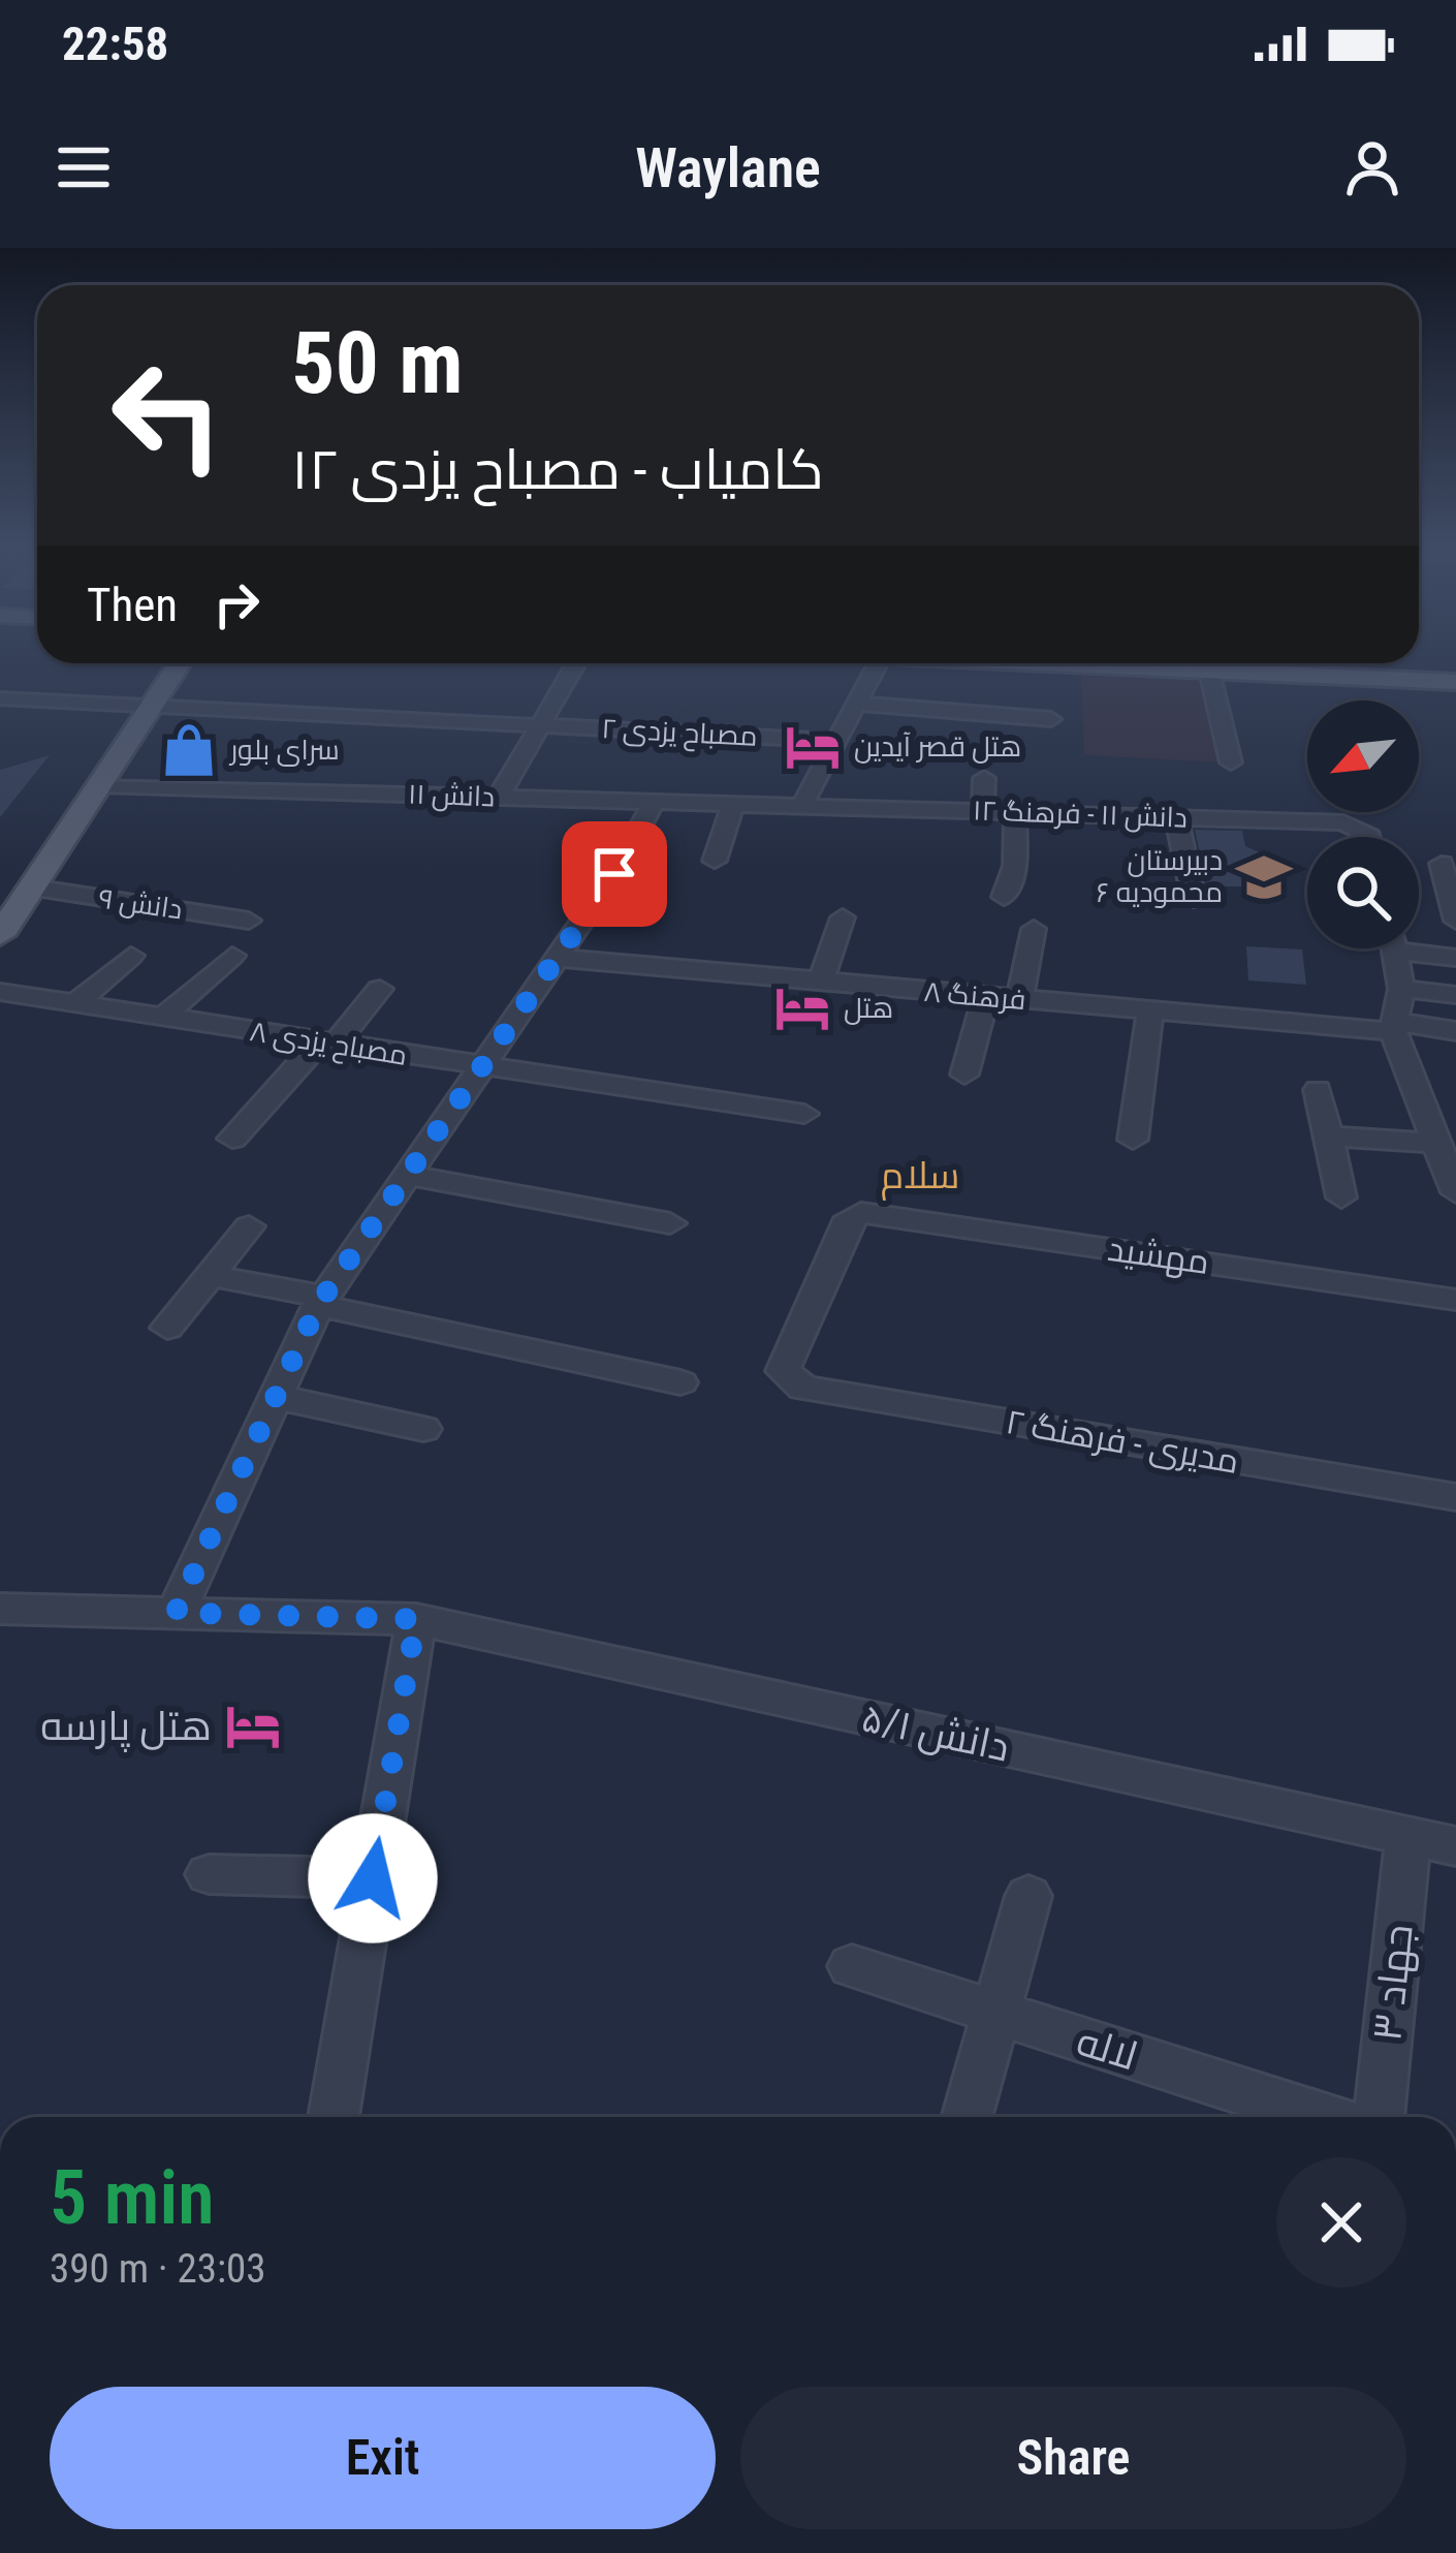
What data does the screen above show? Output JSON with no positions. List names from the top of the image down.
{
  "streets": {
    "street": [
      "مصباح یزدی ۲",
      "دانش ۱۱",
      "دانش ۱۱ - فرهنگ ۱۲",
      "دانش ۹",
      "فرهنگ ۸",
      "مصباح یزدی ۸",
      "مهشید",
      "مدیری - فرهنگ ۲",
      "دانش ۵/۱",
      "جهاد ۳",
      "لاله"
    ]
  },
  "crossings": [
    ["دانش ۱۱", "دانش ۱۱ - فرهنگ ۱۲"],
    ["مهشید", "مدیری - فرهنگ ۲"],
    ["دانش ۵/۱", "جهاد ۳"]
  ],
  "districts": ["سلام"],
  "places": {
    "hotel": ["هتل قصر آیدین", "هتل", "هتل پارسه"],
    "shop": ["سرای بلور"],
    "school or university": ["دبیرستان محمودیه ۶"]
  },
  "north": "bottom left",
  "page": {
    "status": "22:58",
    "header": "Waylane",
    "turn": ["50 m", "کامیاب - مصباح یزدی ۱۲"],
    "then": "Then",
    "heading": ["5 min", "390 m · 23:03"],
    "buttons": ["Exit", "Share"]
  }
}
